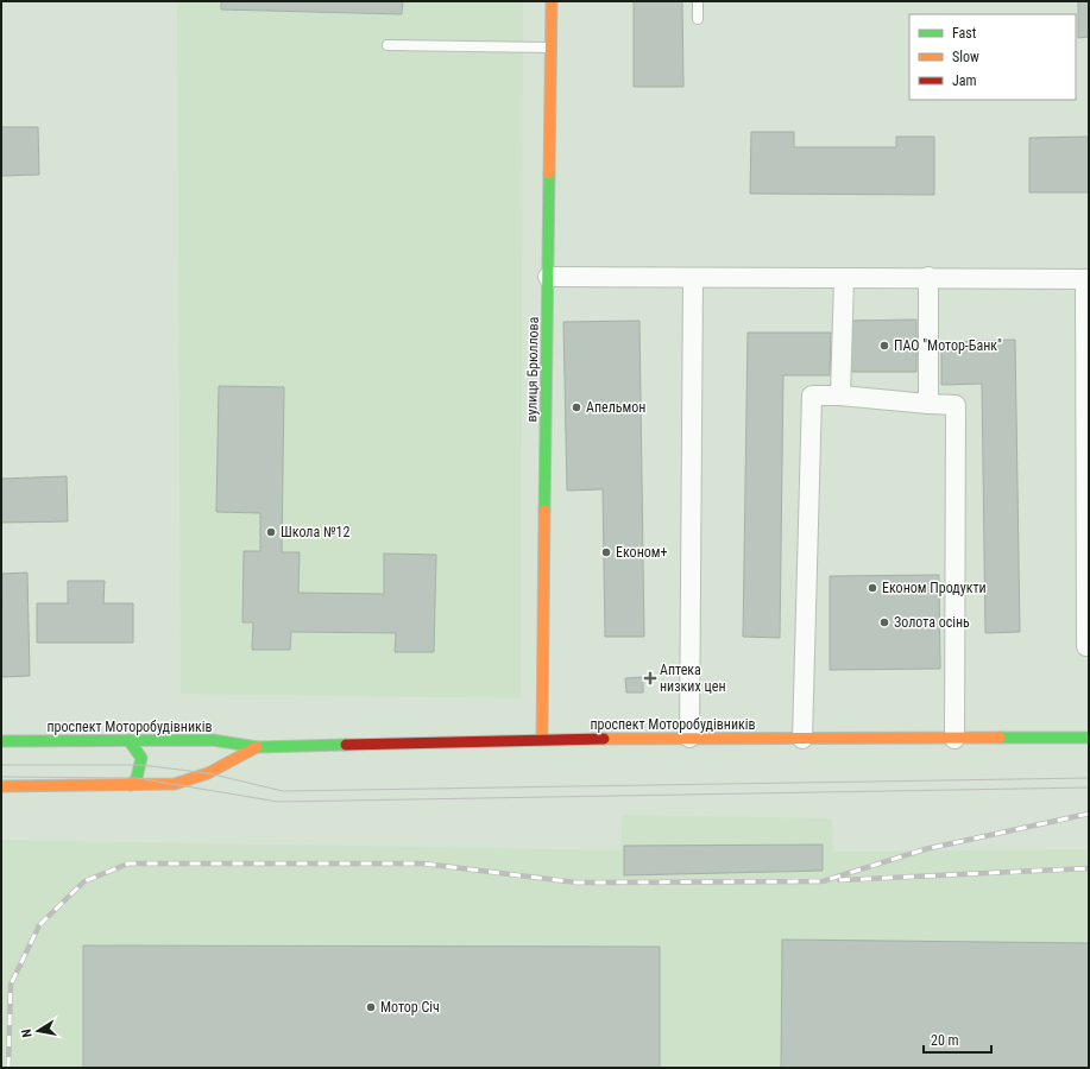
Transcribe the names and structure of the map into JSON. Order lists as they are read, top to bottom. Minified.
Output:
{"streets":{"main road":["вулиця Брюллова","проспект Моторобудівників"]},"crossings":[["вулиця Брюллова","проспект Моторобудівників"]],"places":{"other":["ПАО \"Мотор-Банк\"","Апельмон","Школа №12","Економ+","Економ Продукти","Золота осінь","Мотор Січ"],"health":["Аптека низких цен"]},"legend":["Fast","Slow","Jam"],"scale_bar":"20 m","north":"left"}
